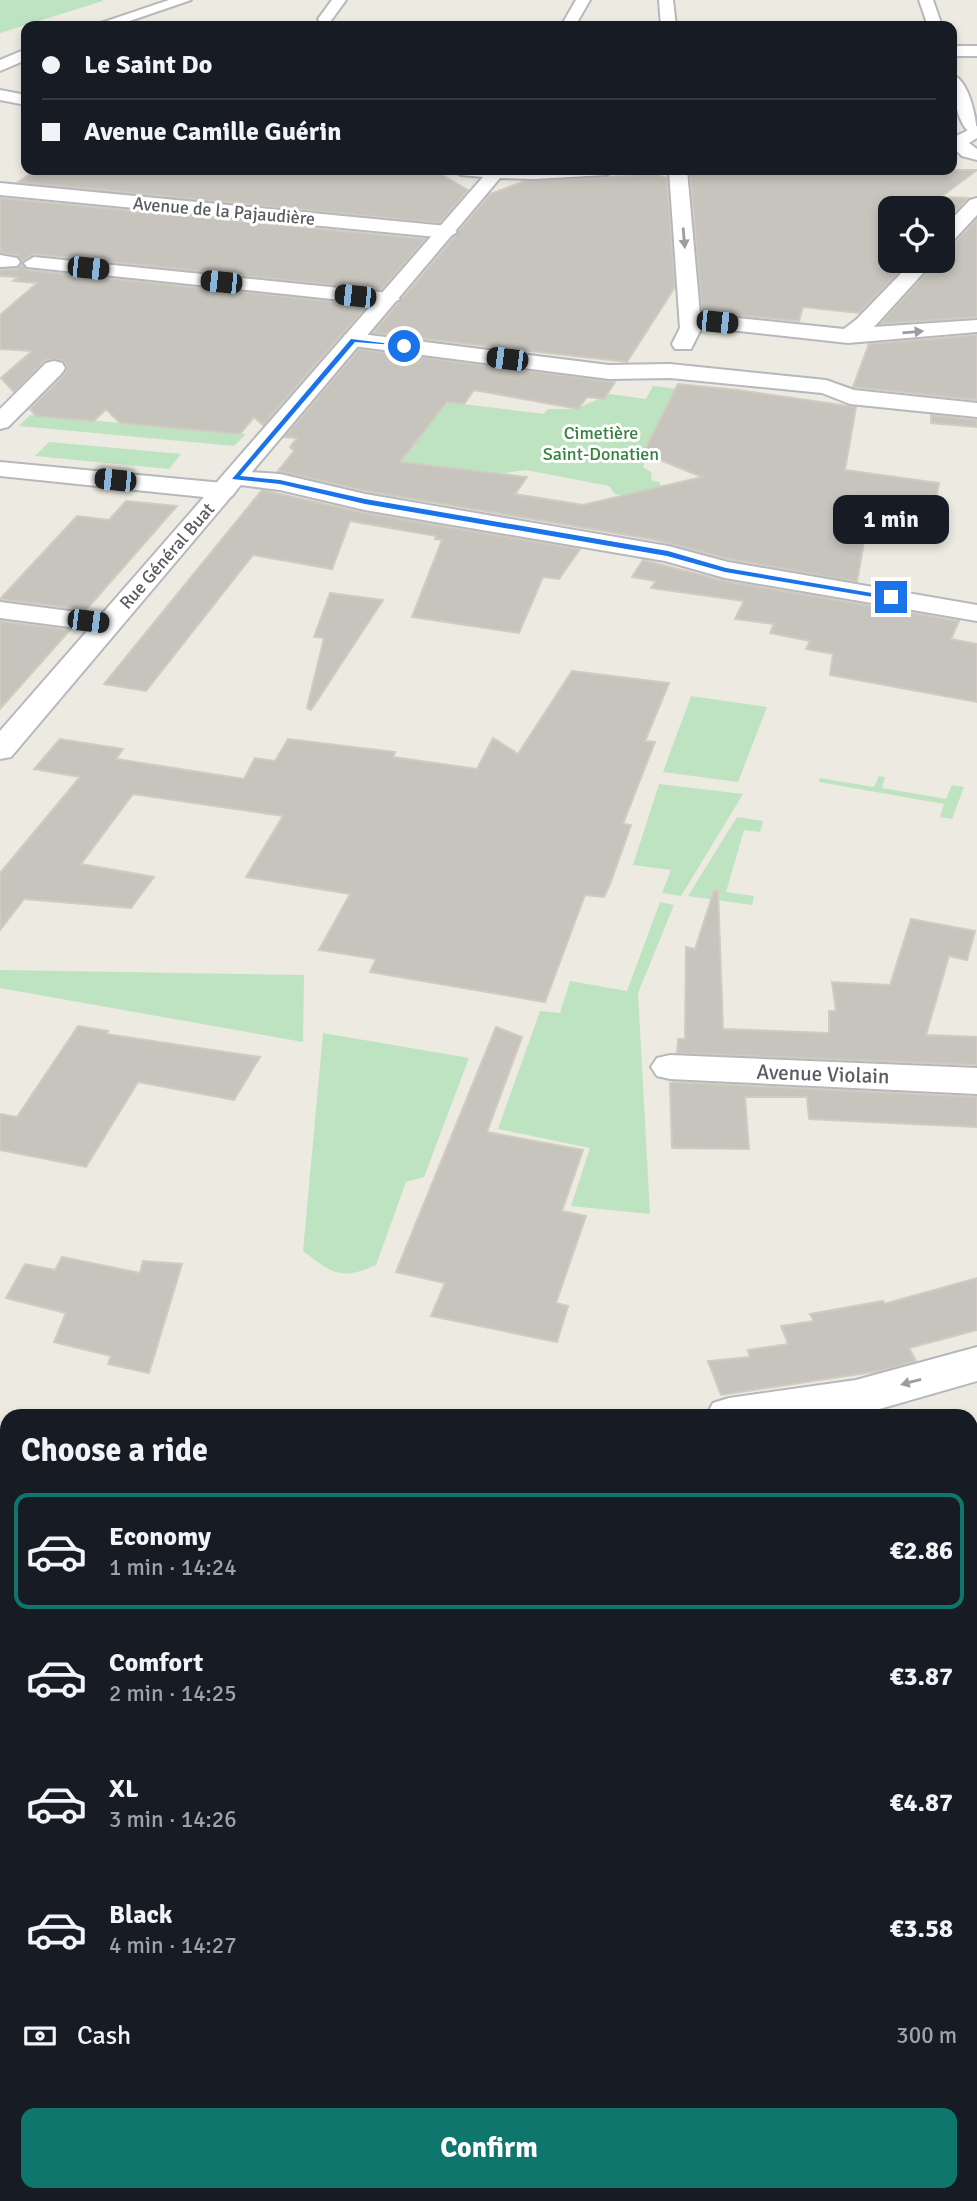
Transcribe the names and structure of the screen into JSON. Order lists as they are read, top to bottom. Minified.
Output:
{"streets":{"street":["Avenue de la Pajaudière","Rue Général Buat","Avenue Violain"]},"crossings":[["Avenue de la Pajaudière","Rue Général Buat"]],"parks":["Cimetière Saint-Donatien"],"page":{"banner":["Le Saint Do","Avenue Camille Guérin"],"bubble":"1 min","heading":"Choose a ride","list":[{"name":"Economy","note":"1 min · 14:24","value":"€2.86"},{"name":"Comfort","note":"2 min · 14:25","value":"€3.87"},{"name":"XL","note":"3 min · 14:26","value":"€4.87"},{"name":"Black","note":"4 min · 14:27","value":"€3.58"}],"pay":["Cash","300 m"],"buttons":"Confirm"}}
